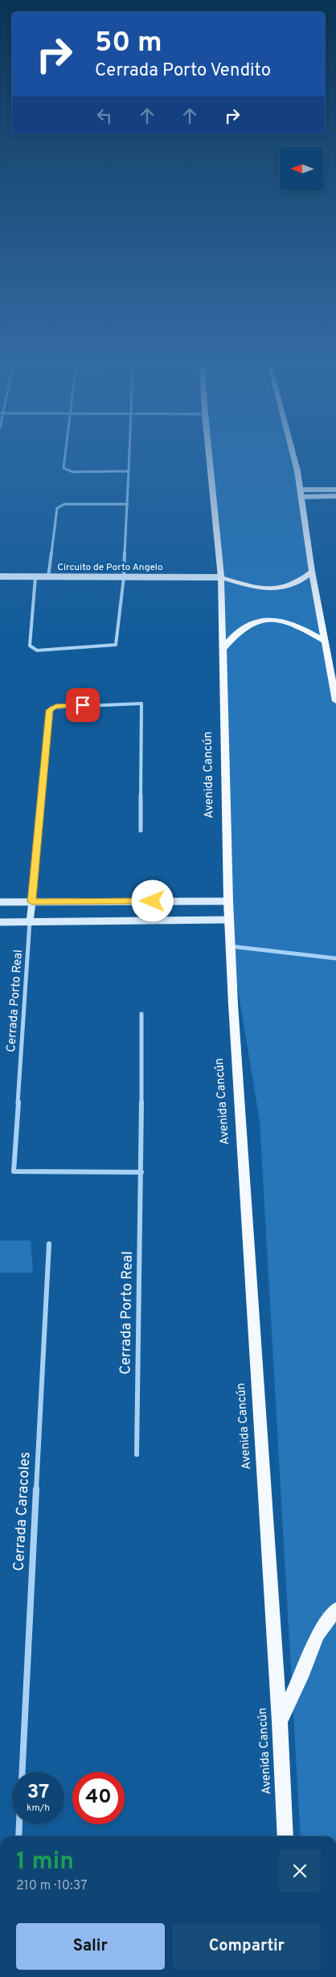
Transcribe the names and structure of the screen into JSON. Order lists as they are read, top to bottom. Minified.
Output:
{"streets":{"main road":["Avenida Cancún"],"street":["Circuito de Porto Angelo","Cerrada Porto Real","Cerrada Caracoles"]},"crossings":[["Circuito de Porto Angelo","Avenida Cancún"]],"north":"left","page":{"turn":["50 m","Cerrada Porto Vendito"],"speed":"37 km/h","limit":"40","heading":["1 min","210 m · 10:37"],"buttons":["Salir","Compartir"]}}
